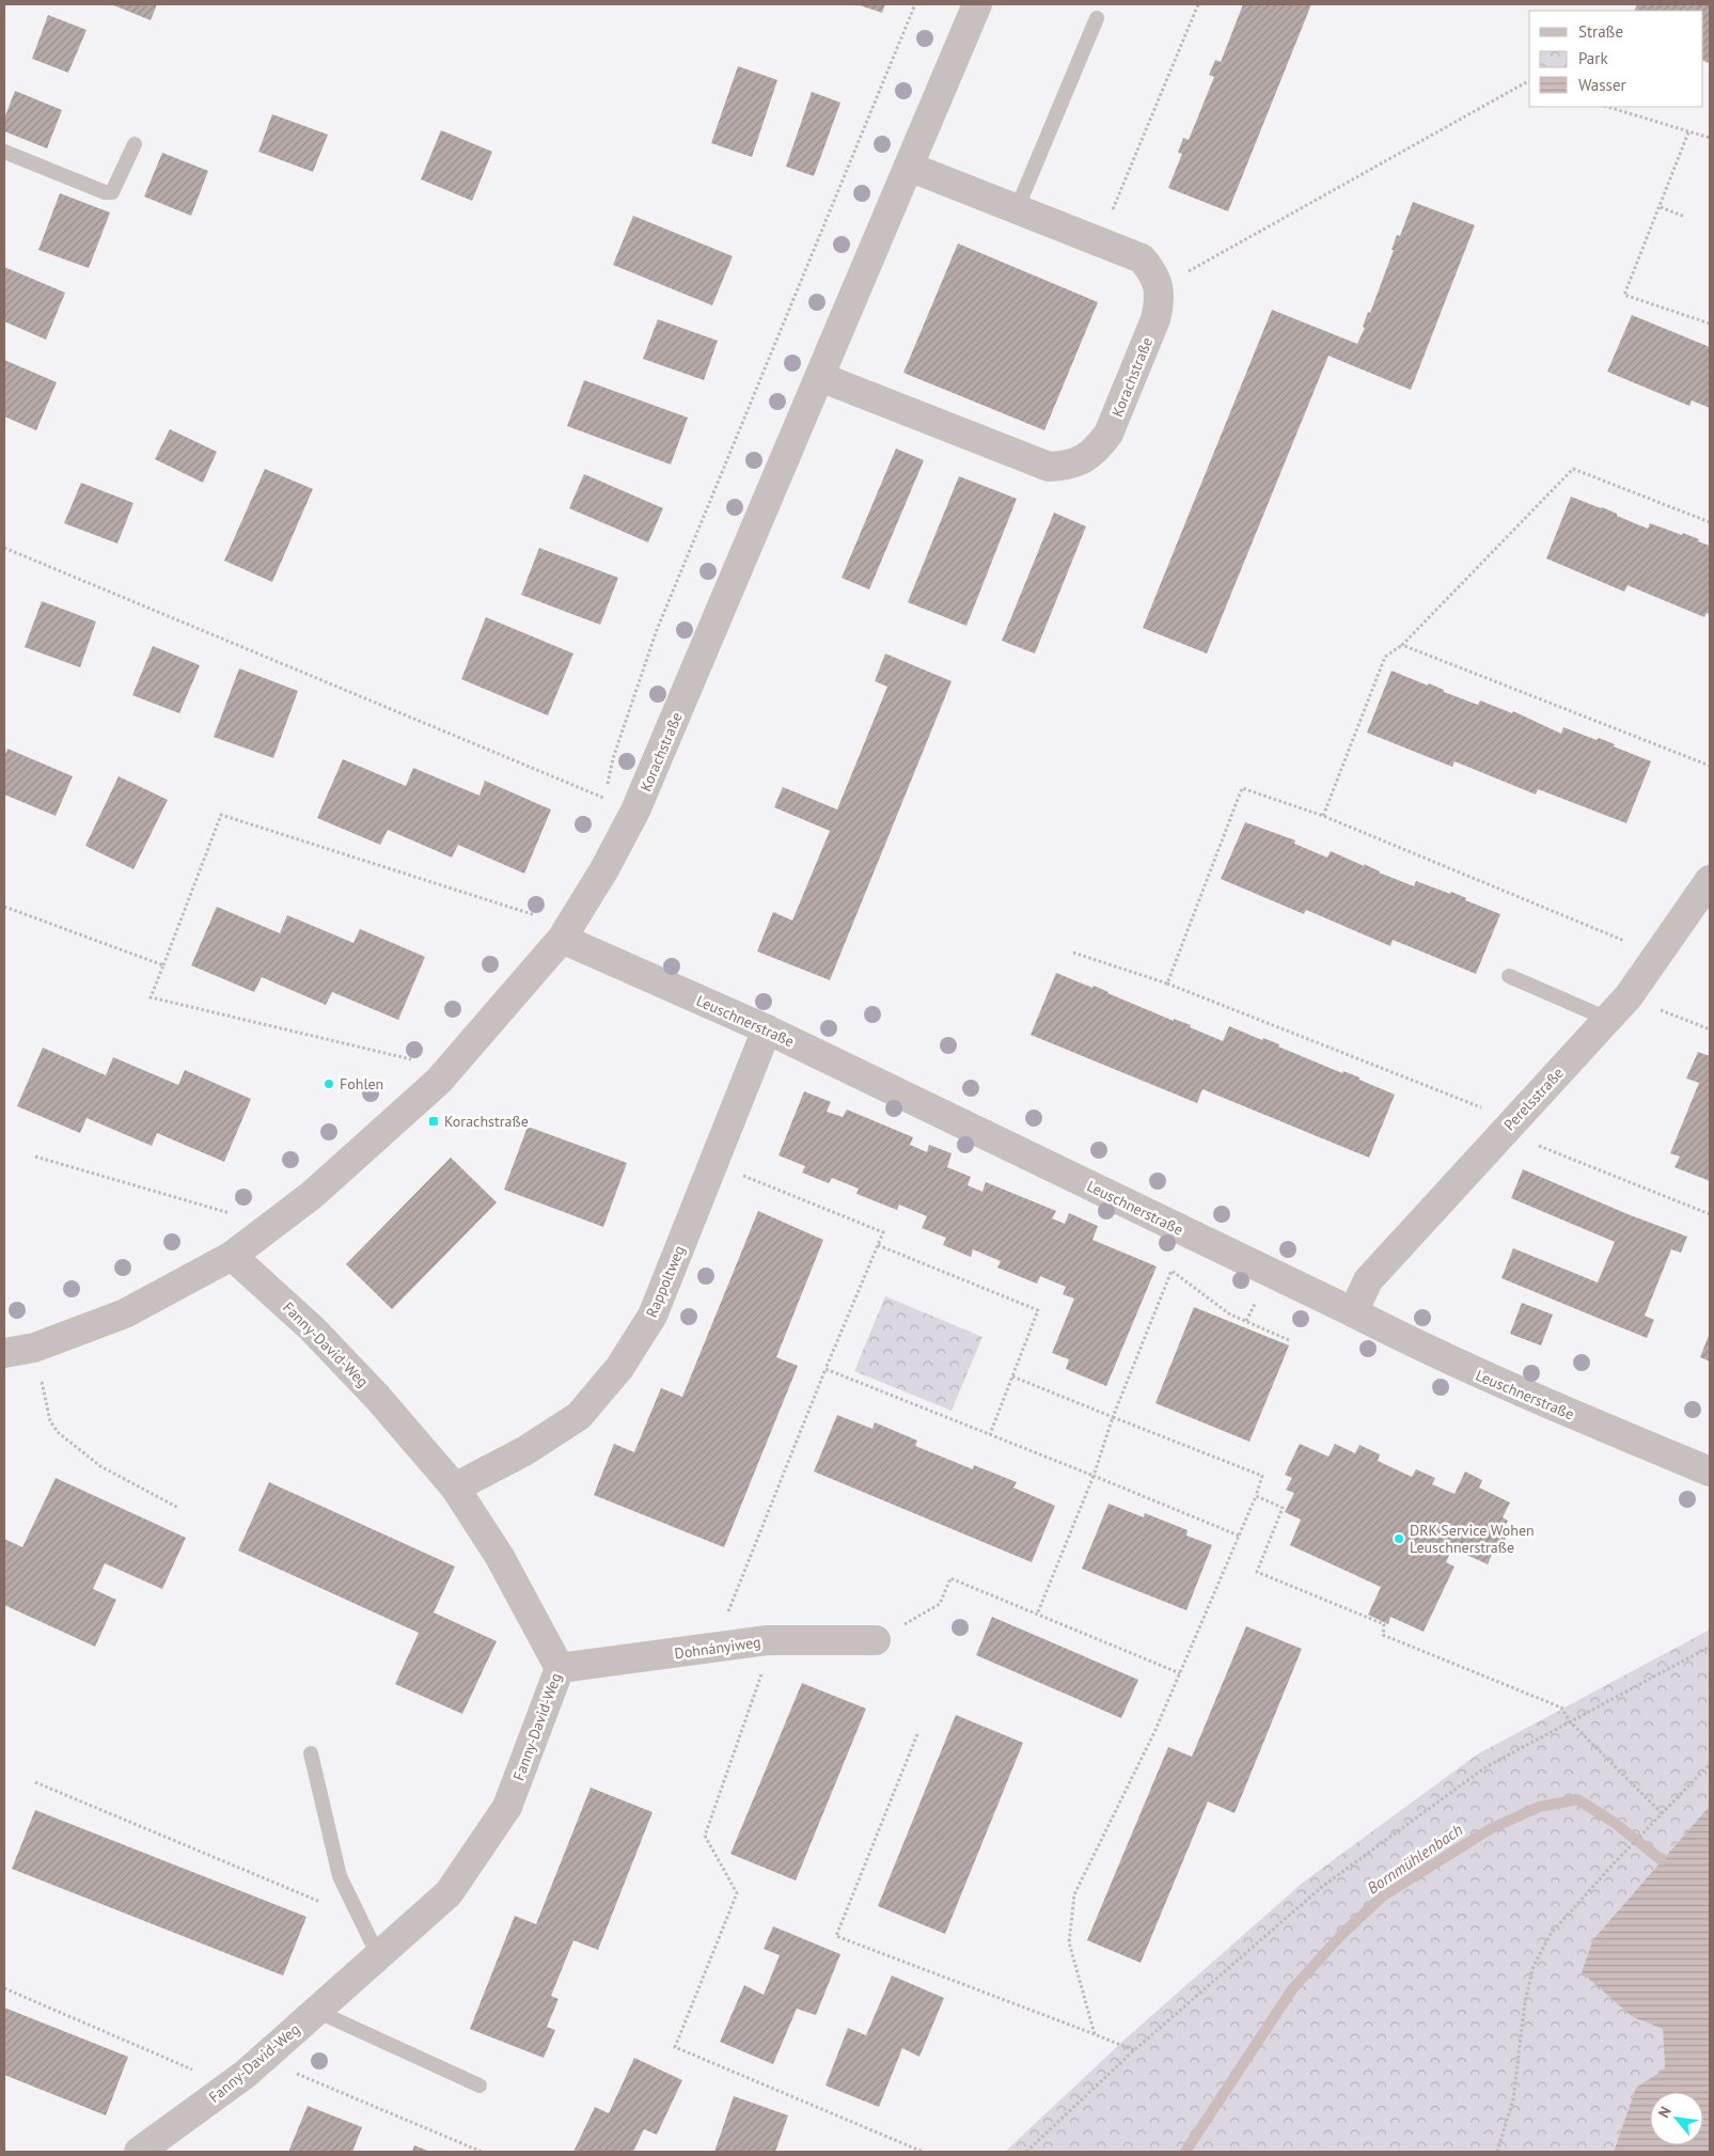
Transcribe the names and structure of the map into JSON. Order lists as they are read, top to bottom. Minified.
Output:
{"streets":{"street":["Korachstraße","Leuschnerstraße","Perelsstraße","Rappoltweg","Fanny-David-Weg","Dohnányiweg"]},"crossings":[["Korachstraße","Leuschnerstraße"],["Korachstraße","Fanny-David-Weg"],["Leuschnerstraße","Perelsstraße"],["Leuschnerstraße","Rappoltweg"],["Rappoltweg","Fanny-David-Weg"],["Fanny-David-Weg","Dohnányiweg"]],"water":["Bornmühlenbach"],"places":{"other":["Fohlen","DRK Service Wohen Leuschnerstraße"],"transit":["Korachstraße"]},"legend":["Straße","Park","Wasser"],"north":"top left"}
